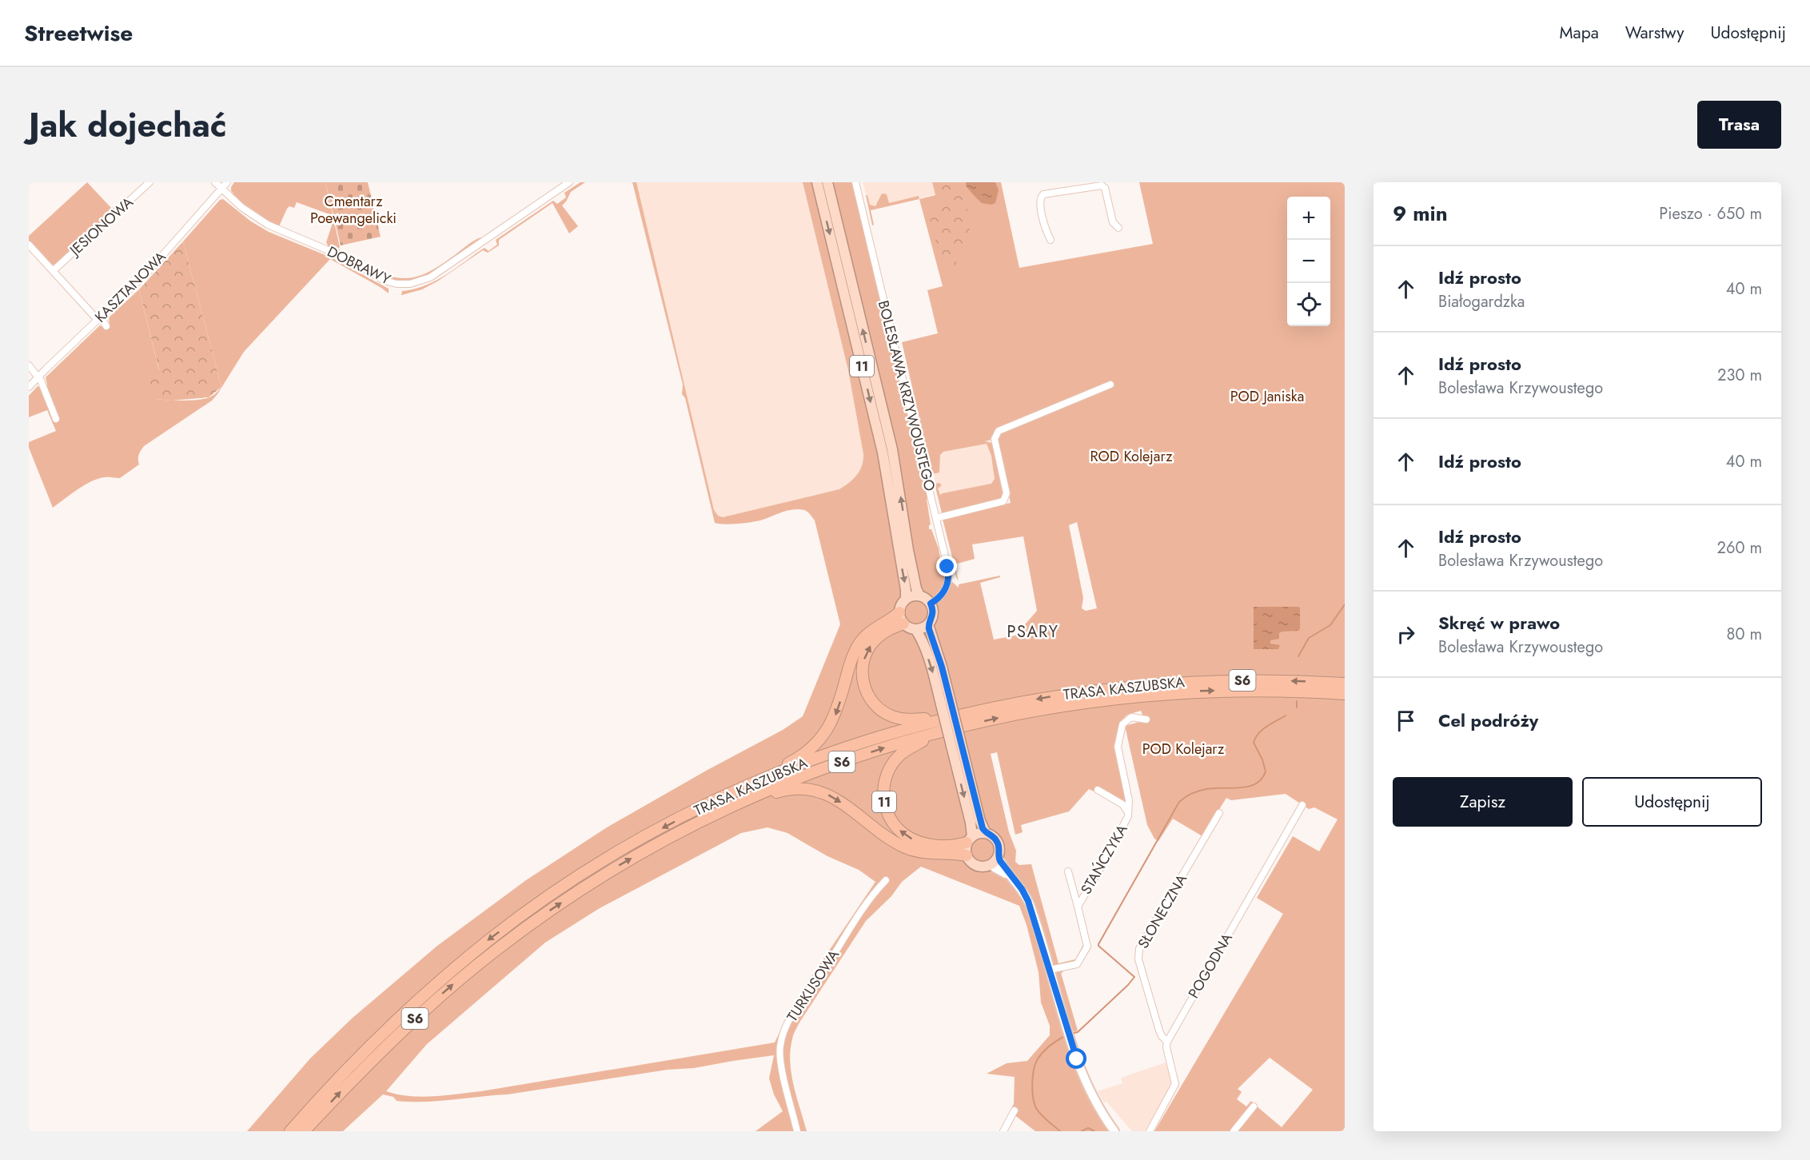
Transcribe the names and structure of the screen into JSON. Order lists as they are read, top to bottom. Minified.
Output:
{"streets":{"highway":["11","S6","TRASA KASZUBSKA"],"street":["JESIONOWA","DOBRAWY","KASZTANOWA","BOLESŁAWA KRZYWOUSTEGO","STAŃCZYKA","SŁONECZNA","POGODNA","TURKUSOWA"]},"crossings":[["DOBRAWY","KASZTANOWA"],["11","BOLESŁAWA KRZYWOUSTEGO"],["11","TRASA KASZUBSKA"],["SŁONECZNA","POGODNA"]],"districts":["PSARY"],"parks":["Cmentarz Poewangelicki","POD Janiska","ROD Kolejarz","POD Kolejarz"],"page":{"header":"Streetwise","nav":["Mapa","Warstwy","Udostępnij"],"title":"Jak dojechać","buttons":["Trasa",["Zapisz","Udostępnij"]],"heading":["9 min","Pieszo · 650 m"],"map_buttons":["+","−"],"list":[["Idź prosto","Białogardzka","40 m"],["Idź prosto","Bolesława Krzywoustego","230 m"],["Idź prosto","40 m"],["Idź prosto","Bolesława Krzywoustego","260 m"],["Skręć w prawo","Bolesława Krzywoustego","80 m"],"Cel podróży"]}}
